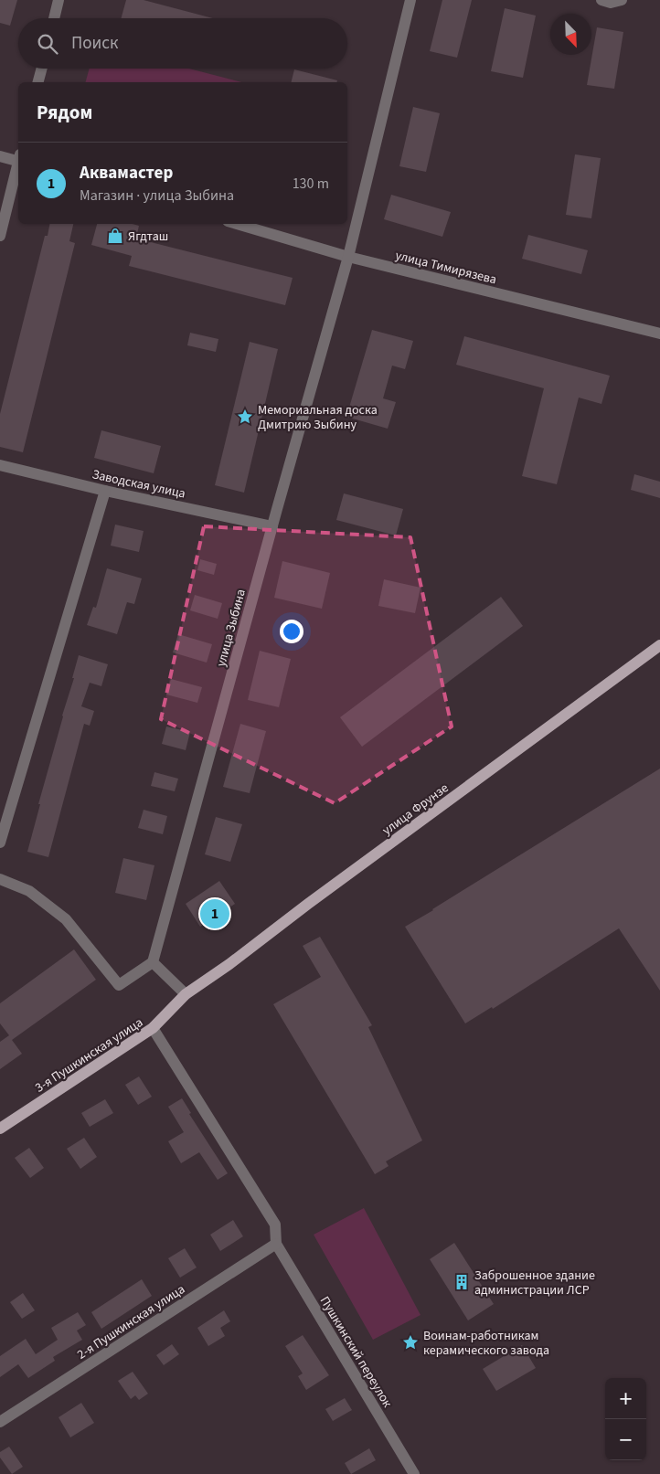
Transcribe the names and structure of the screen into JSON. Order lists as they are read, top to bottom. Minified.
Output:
{"streets":{"main road":["улица Фрунзе","3-я Пушкинская улица"],"street":["улица Тимирязева","Заводская улица","улица Зыбина","2-я Пушкинская улица","Пушкинский переулок"]},"crossings":[["улица Тимирязева","улица Зыбина"],["Заводская улица","улица Зыбина"],["улица Фрунзе","3-я Пушкинская улица"],["2-я Пушкинская улица","Пушкинский переулок"]],"places":{"shop":["Ягдташ"],"place":["Мемориальная доска Дмитрию Зыбину","Воинам-работникам керамического завода"],"building":["Заброшенное здание администрации ЛСР"]},"north":"bottom right","page":{"search":"Поиск","heading":"Рядом","list":[{"mark":"1","name":"Аквамастер","note":"Магазин · улица Зыбина","value":"130 m"}],"pins":"1","map_buttons":["+","−"]}}
